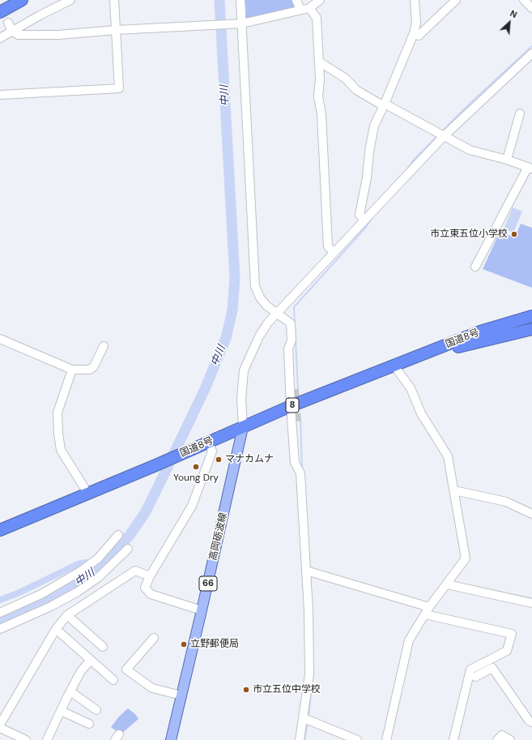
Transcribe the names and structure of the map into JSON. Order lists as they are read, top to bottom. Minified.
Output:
{"streets":{"highway":["国道8号","8"],"main road":["高岡砺波線","66"]},"crossings":[["国道8号","高岡砺波線"]],"water":["中川"],"places":["市立東五位小学校","マナカムナ","Young Dry","立野郵便局","市立五位中学校"],"north":"top right"}
